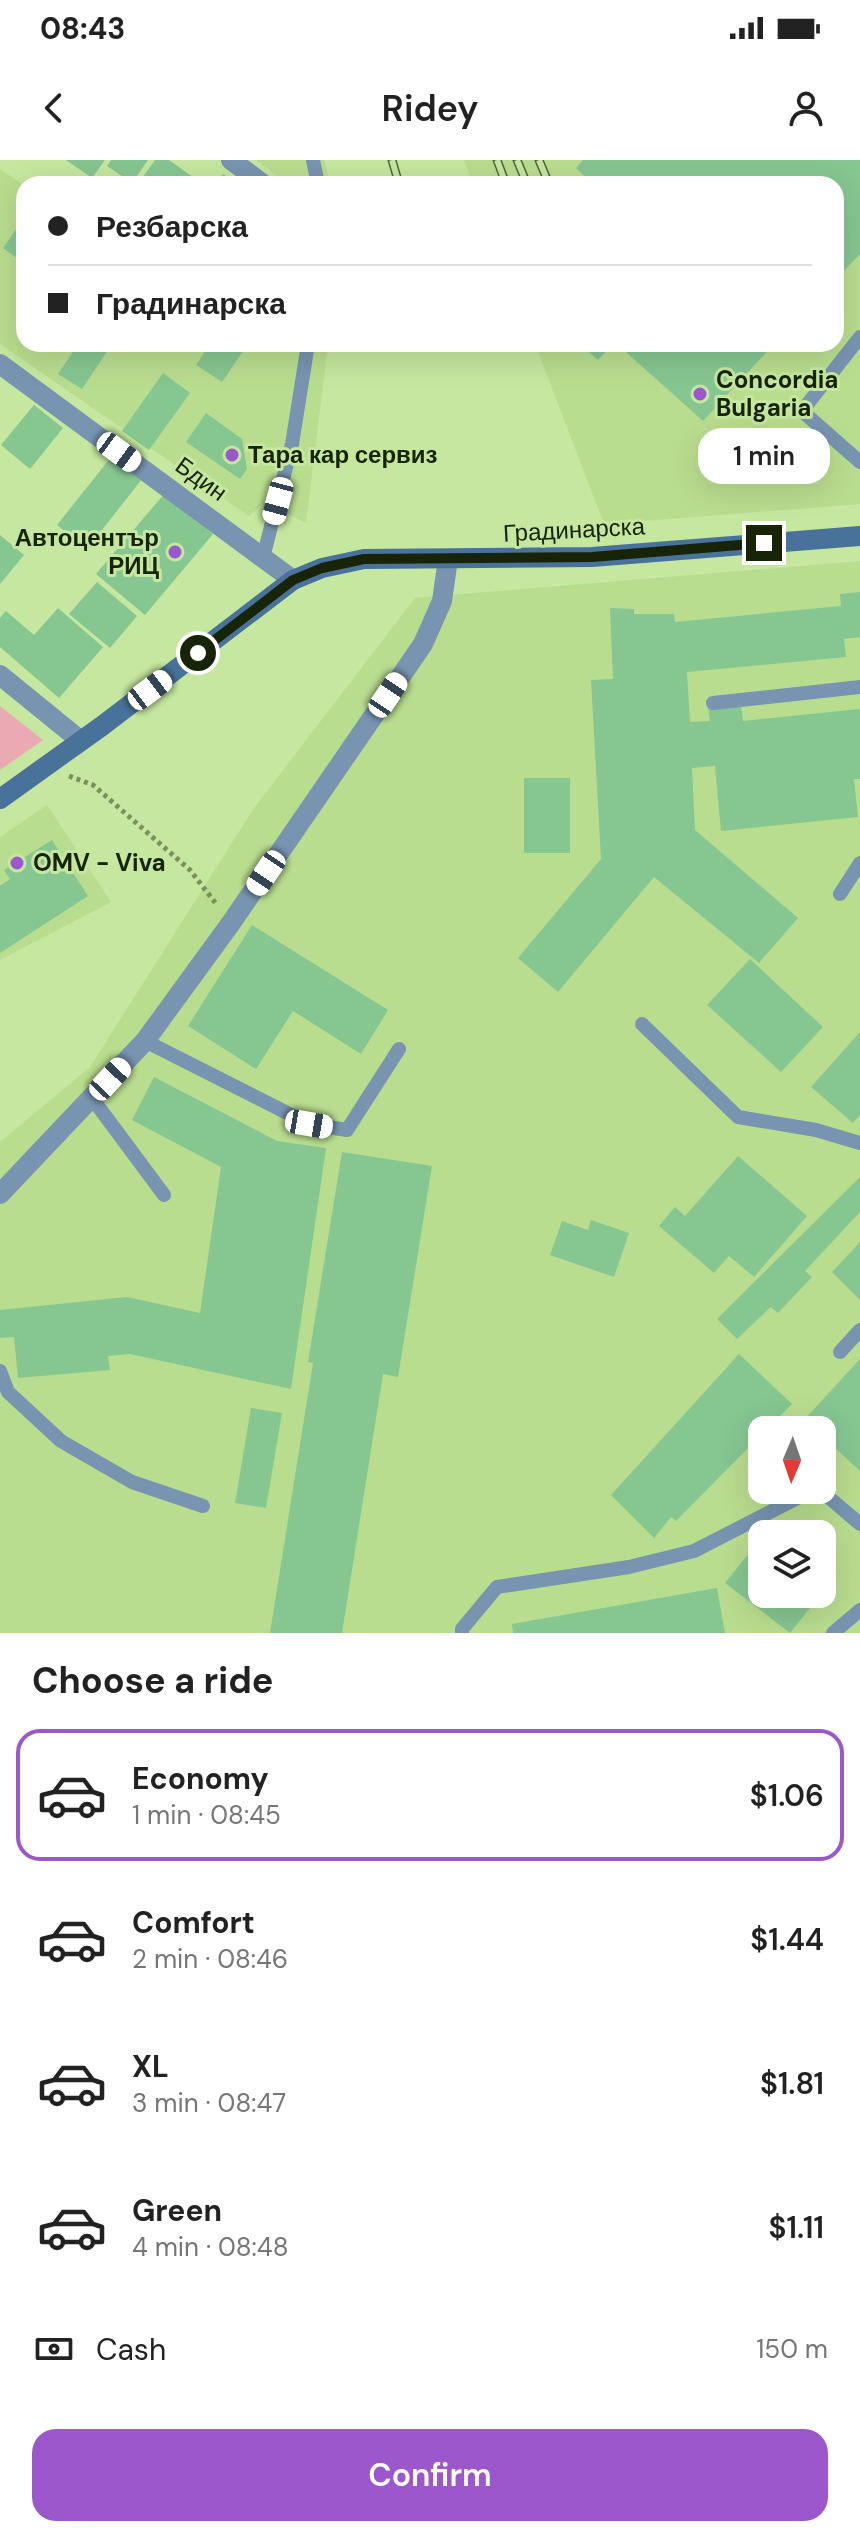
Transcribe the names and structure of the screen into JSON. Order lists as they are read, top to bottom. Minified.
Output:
{"streets":{"street":["Бдин","Градинарска"]},"crossings":[["Бдин","Градинарска"]],"places":["Concordia Bulgaria","Тара кар сервиз","Автоцентър РИЦ","OMV - Viva"],"north":"bottom","page":{"status":"08:43","header":"Ridey","banner":["Резбарска","Градинарска"],"bubble":"1 min","heading":"Choose a ride","list":[{"name":"Economy","note":"1 min · 08:45","value":"$1.06"},{"name":"Comfort","note":"2 min · 08:46","value":"$1.44"},{"name":"XL","note":"3 min · 08:47","value":"$1.81"},{"name":"Green","note":"4 min · 08:48","value":"$1.11"}],"pay":["Cash","150 m"],"buttons":"Confirm"}}
